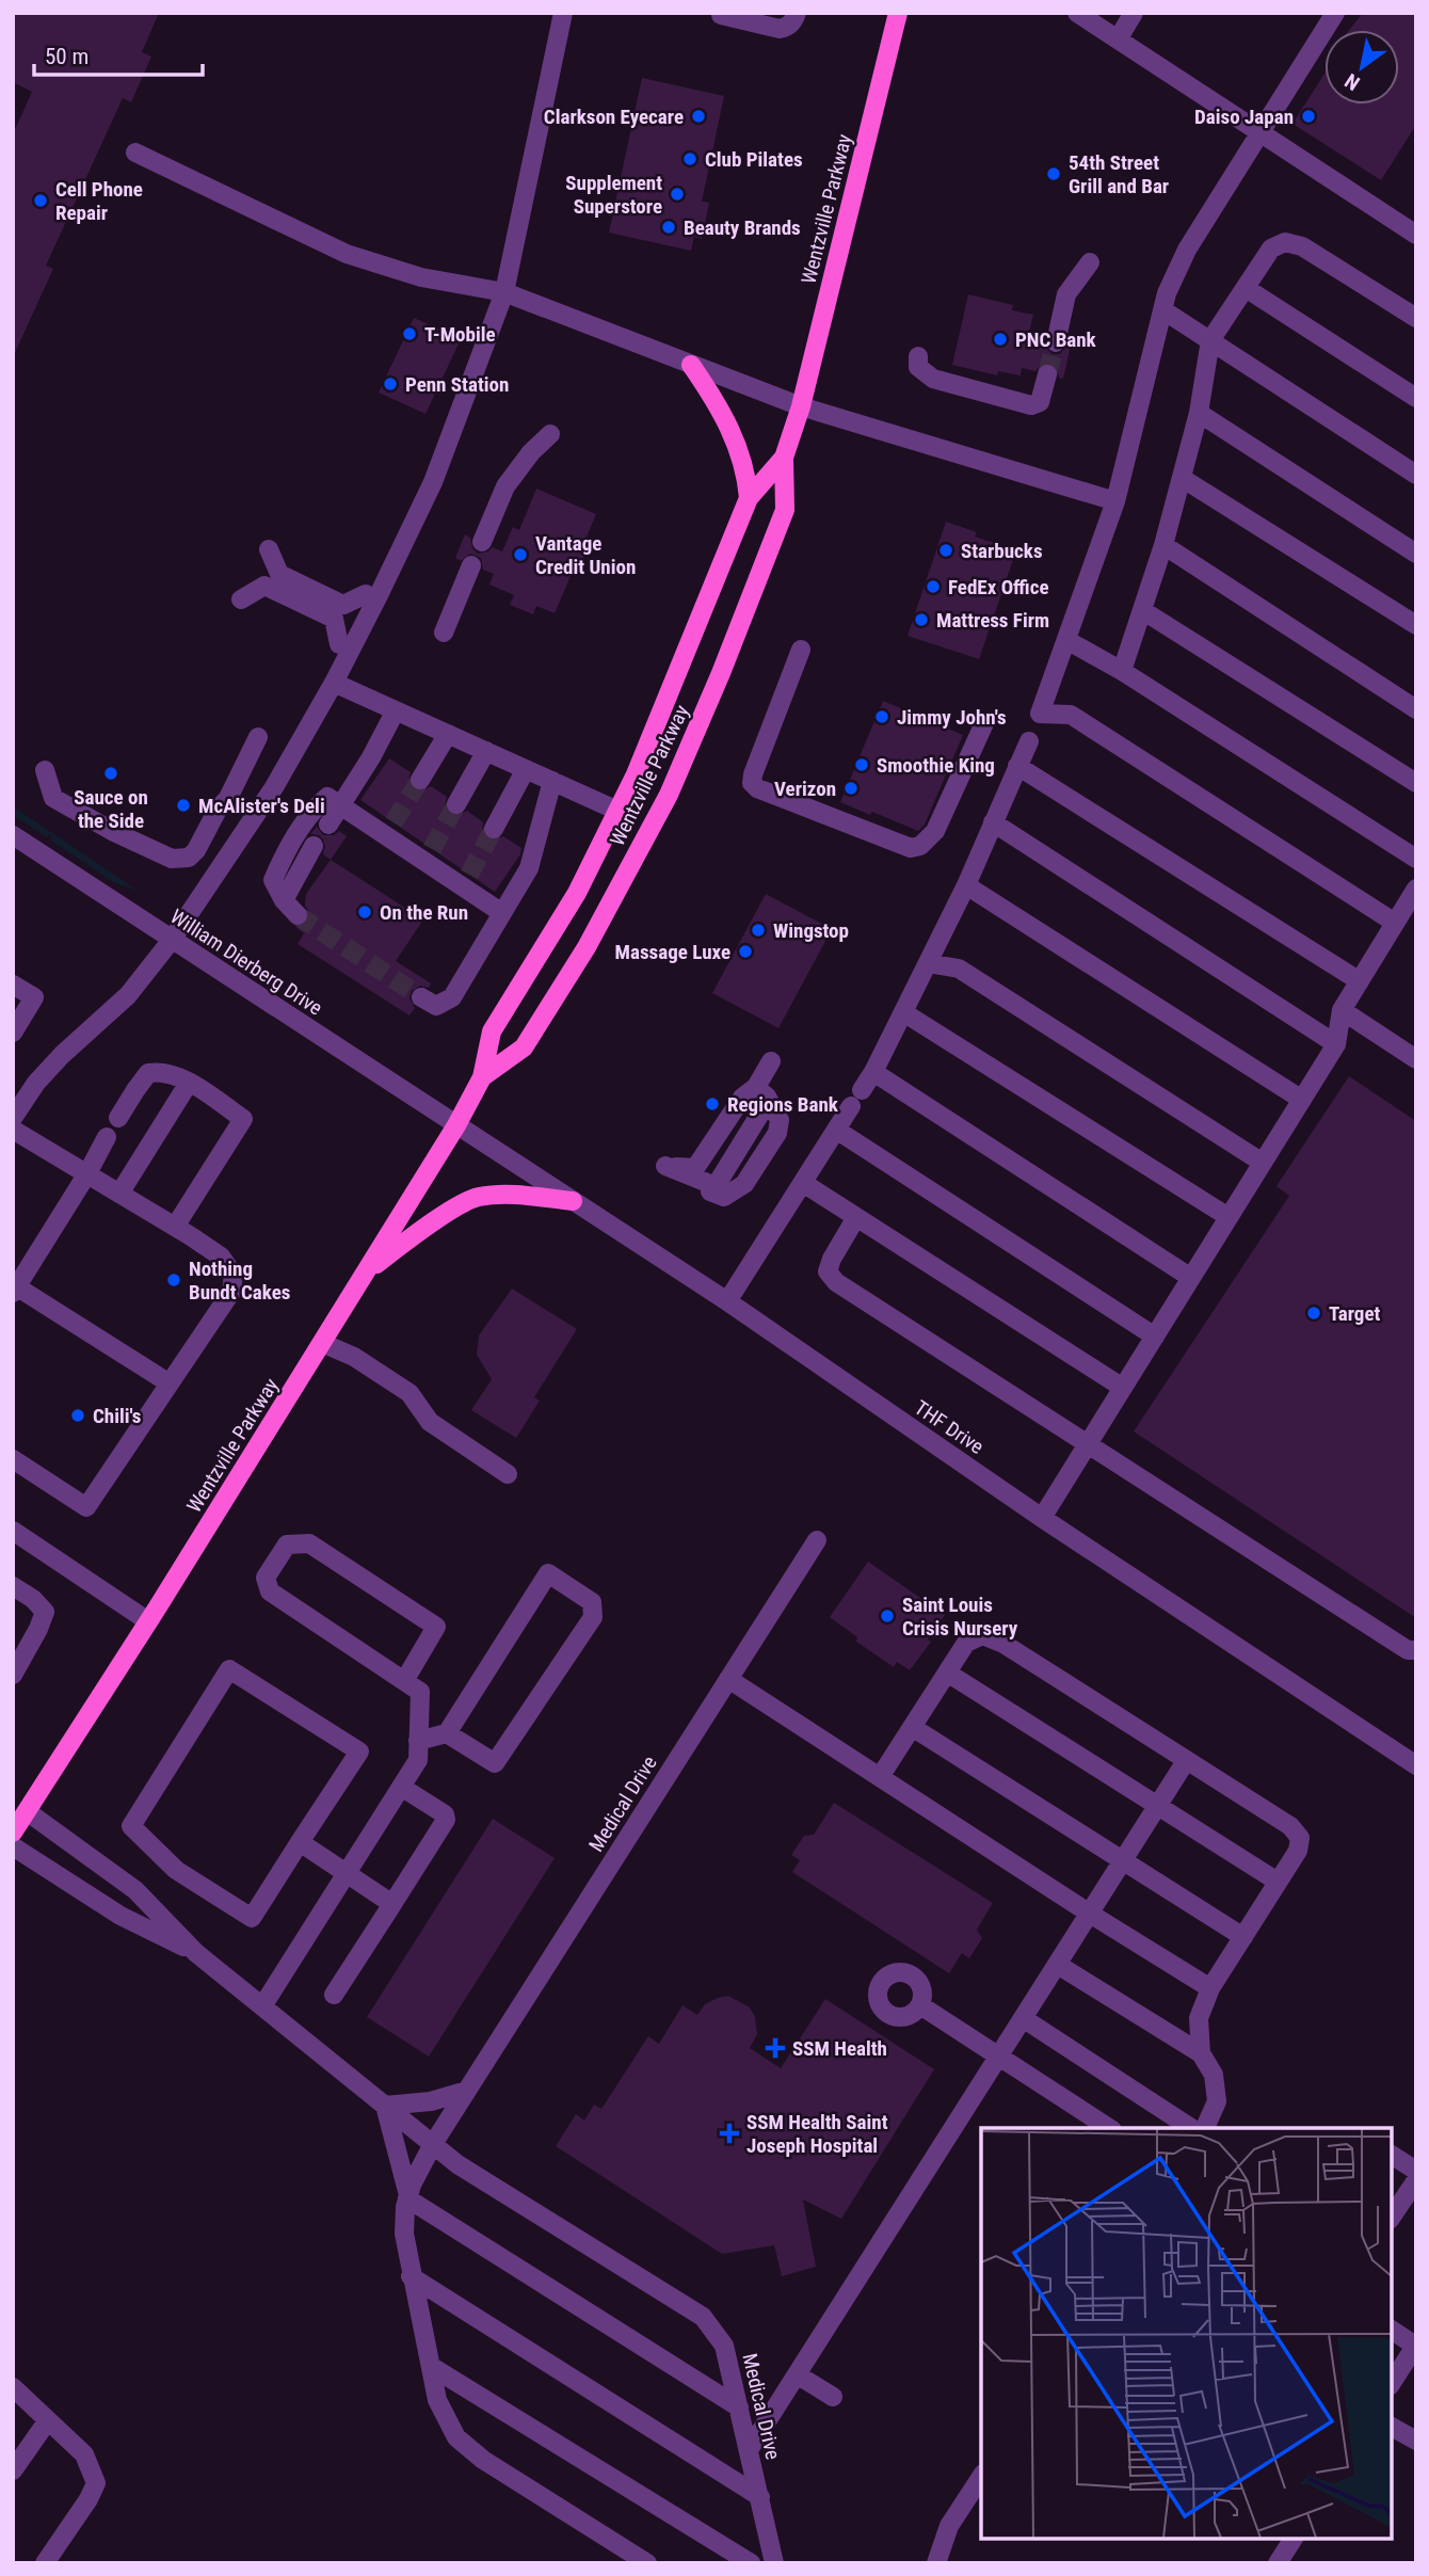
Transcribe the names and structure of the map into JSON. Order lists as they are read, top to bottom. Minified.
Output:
{"streets":{"main road":["Wentzville Parkway"],"street":["William Dierberg Drive","THF Drive","Medical Drive"]},"crossings":[["Wentzville Parkway","William Dierberg Drive"],["Wentzville Parkway","THF Drive"],["Wentzville Parkway","Medical Drive"],["William Dierberg Drive","THF Drive"]],"places":{"other":["Clarkson Eyecare","Daiso Japan","Club Pilates","54th Street Grill and Bar","Supplement Superstore","Cell Phone Repair","Beauty Brands","T-Mobile","PNC Bank","Penn Station","Starbucks","Vantage Credit Union","FedEx Office","Mattress Firm","Jimmy John's","Smoothie King","Sauce on the Side","Verizon","McAlister's Deli","On the Run","Wingstop","Massage Luxe","Regions Bank","Nothing Bundt Cakes","Target","Chili's","Saint Louis Crisis Nursery"],"health":["SSM Health","SSM Health Saint Joseph Hospital"]},"scale_bar":"50 m","north":"bottom left"}
